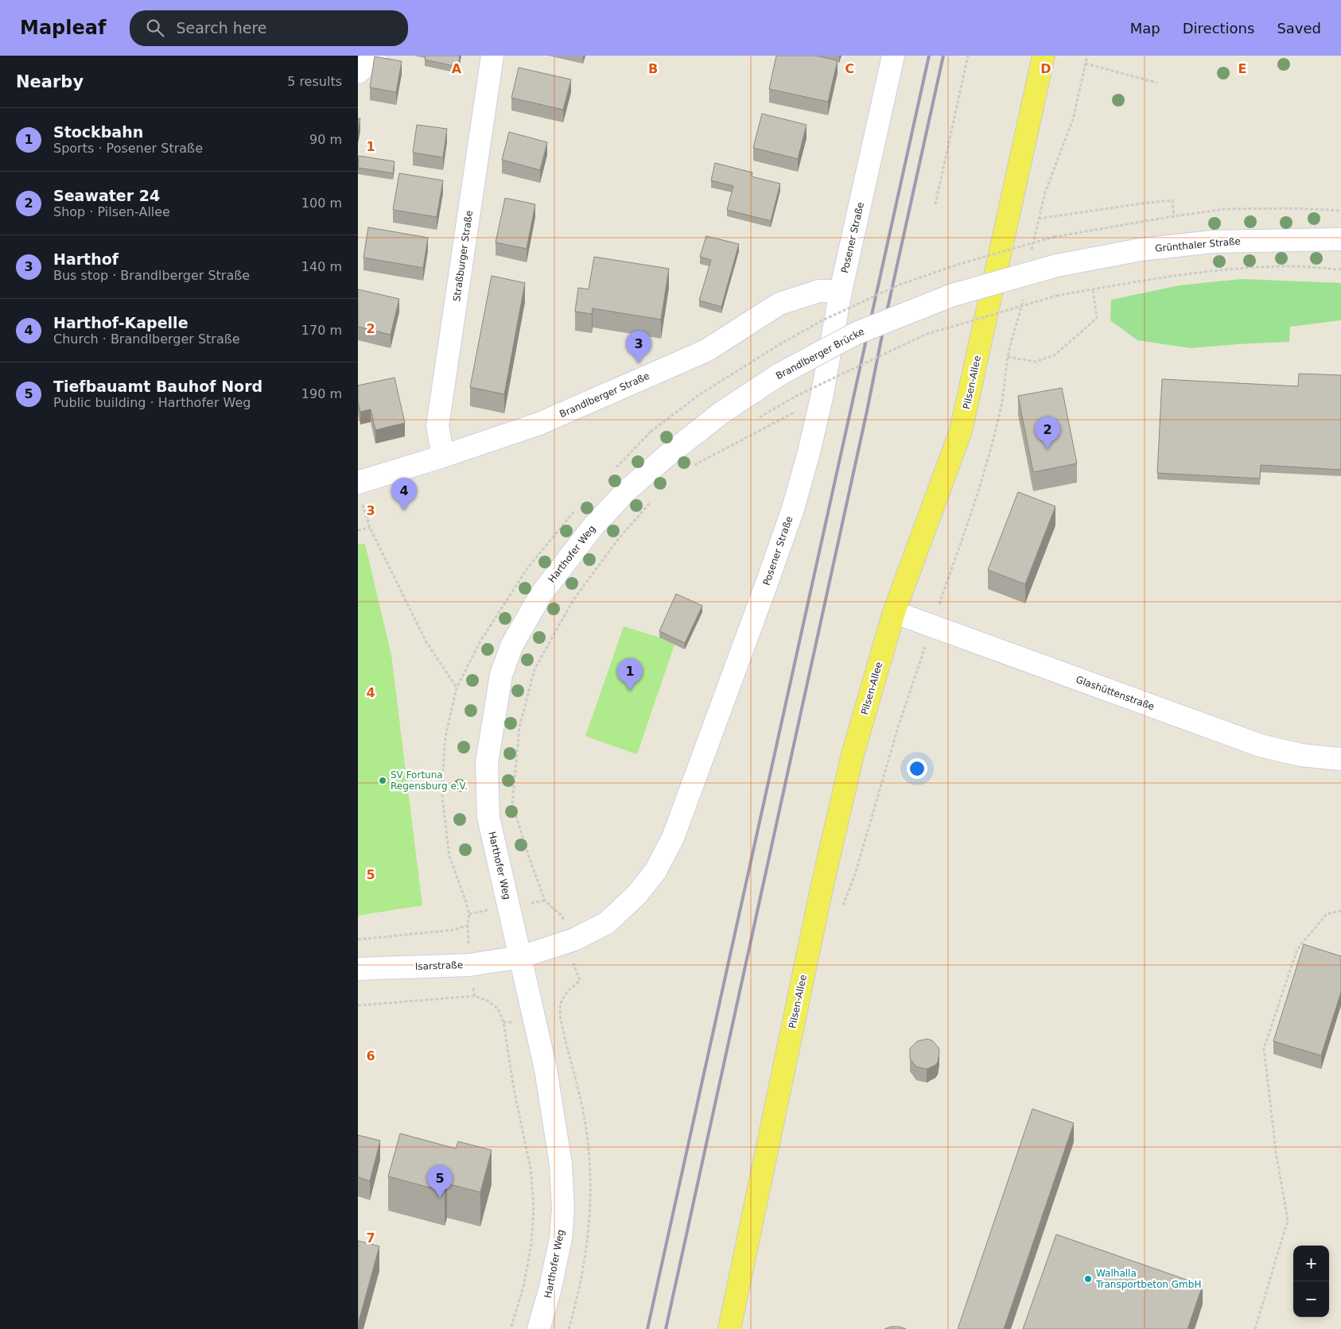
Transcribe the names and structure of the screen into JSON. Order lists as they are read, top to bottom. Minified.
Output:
{"streets":{"main road":["Pilsen-Allee"],"street":["Posener Straße","Grünthaler Straße","Straßburger Straße","Brandlberger Brücke","Brandlberger Straße","Harthofer Weg","Glashüttenstraße","Isarstraße"]},"crossings":[["Posener Straße","Brandlberger Straße"],["Posener Straße","Harthofer Weg"],["Posener Straße","Isarstraße"],["Grünthaler Straße","Brandlberger Brücke"],["Straßburger Straße","Brandlberger Straße"],["Brandlberger Brücke","Harthofer Weg"],["Pilsen-Allee","Glashüttenstraße"],["Harthofer Weg","Isarstraße"]],"places":["SV Fortuna Regensburg e.V.","Walhalla Transportbeton GmbH"],"page":{"header":"Mapleaf","search":"Search here","nav":["Map","Directions","Saved"],"heading":["Nearby","5 results"],"list":[{"mark":"1","name":"Stockbahn","note":"Sports · Posener Straße","value":"90 m"},{"mark":"2","name":"Seawater 24","note":"Shop · Pilsen-Allee","value":"100 m"},{"mark":"3","name":"Harthof","note":"Bus stop · Brandlberger Straße","value":"140 m"},{"mark":"4","name":"Harthof-Kapelle","note":"Church · Brandlberger Straße","value":"170 m"},{"mark":"5","name":"Tiefbauamt Bauhof Nord","note":"Public building · Harthofer Weg","value":"190 m"}],"pins":["3","2","4","1","5"],"map_buttons":["+","−"]},"grid":{"columns":["A","B","C","D","E"],"rows":["1","2","3","4","5","6","7"]}}
